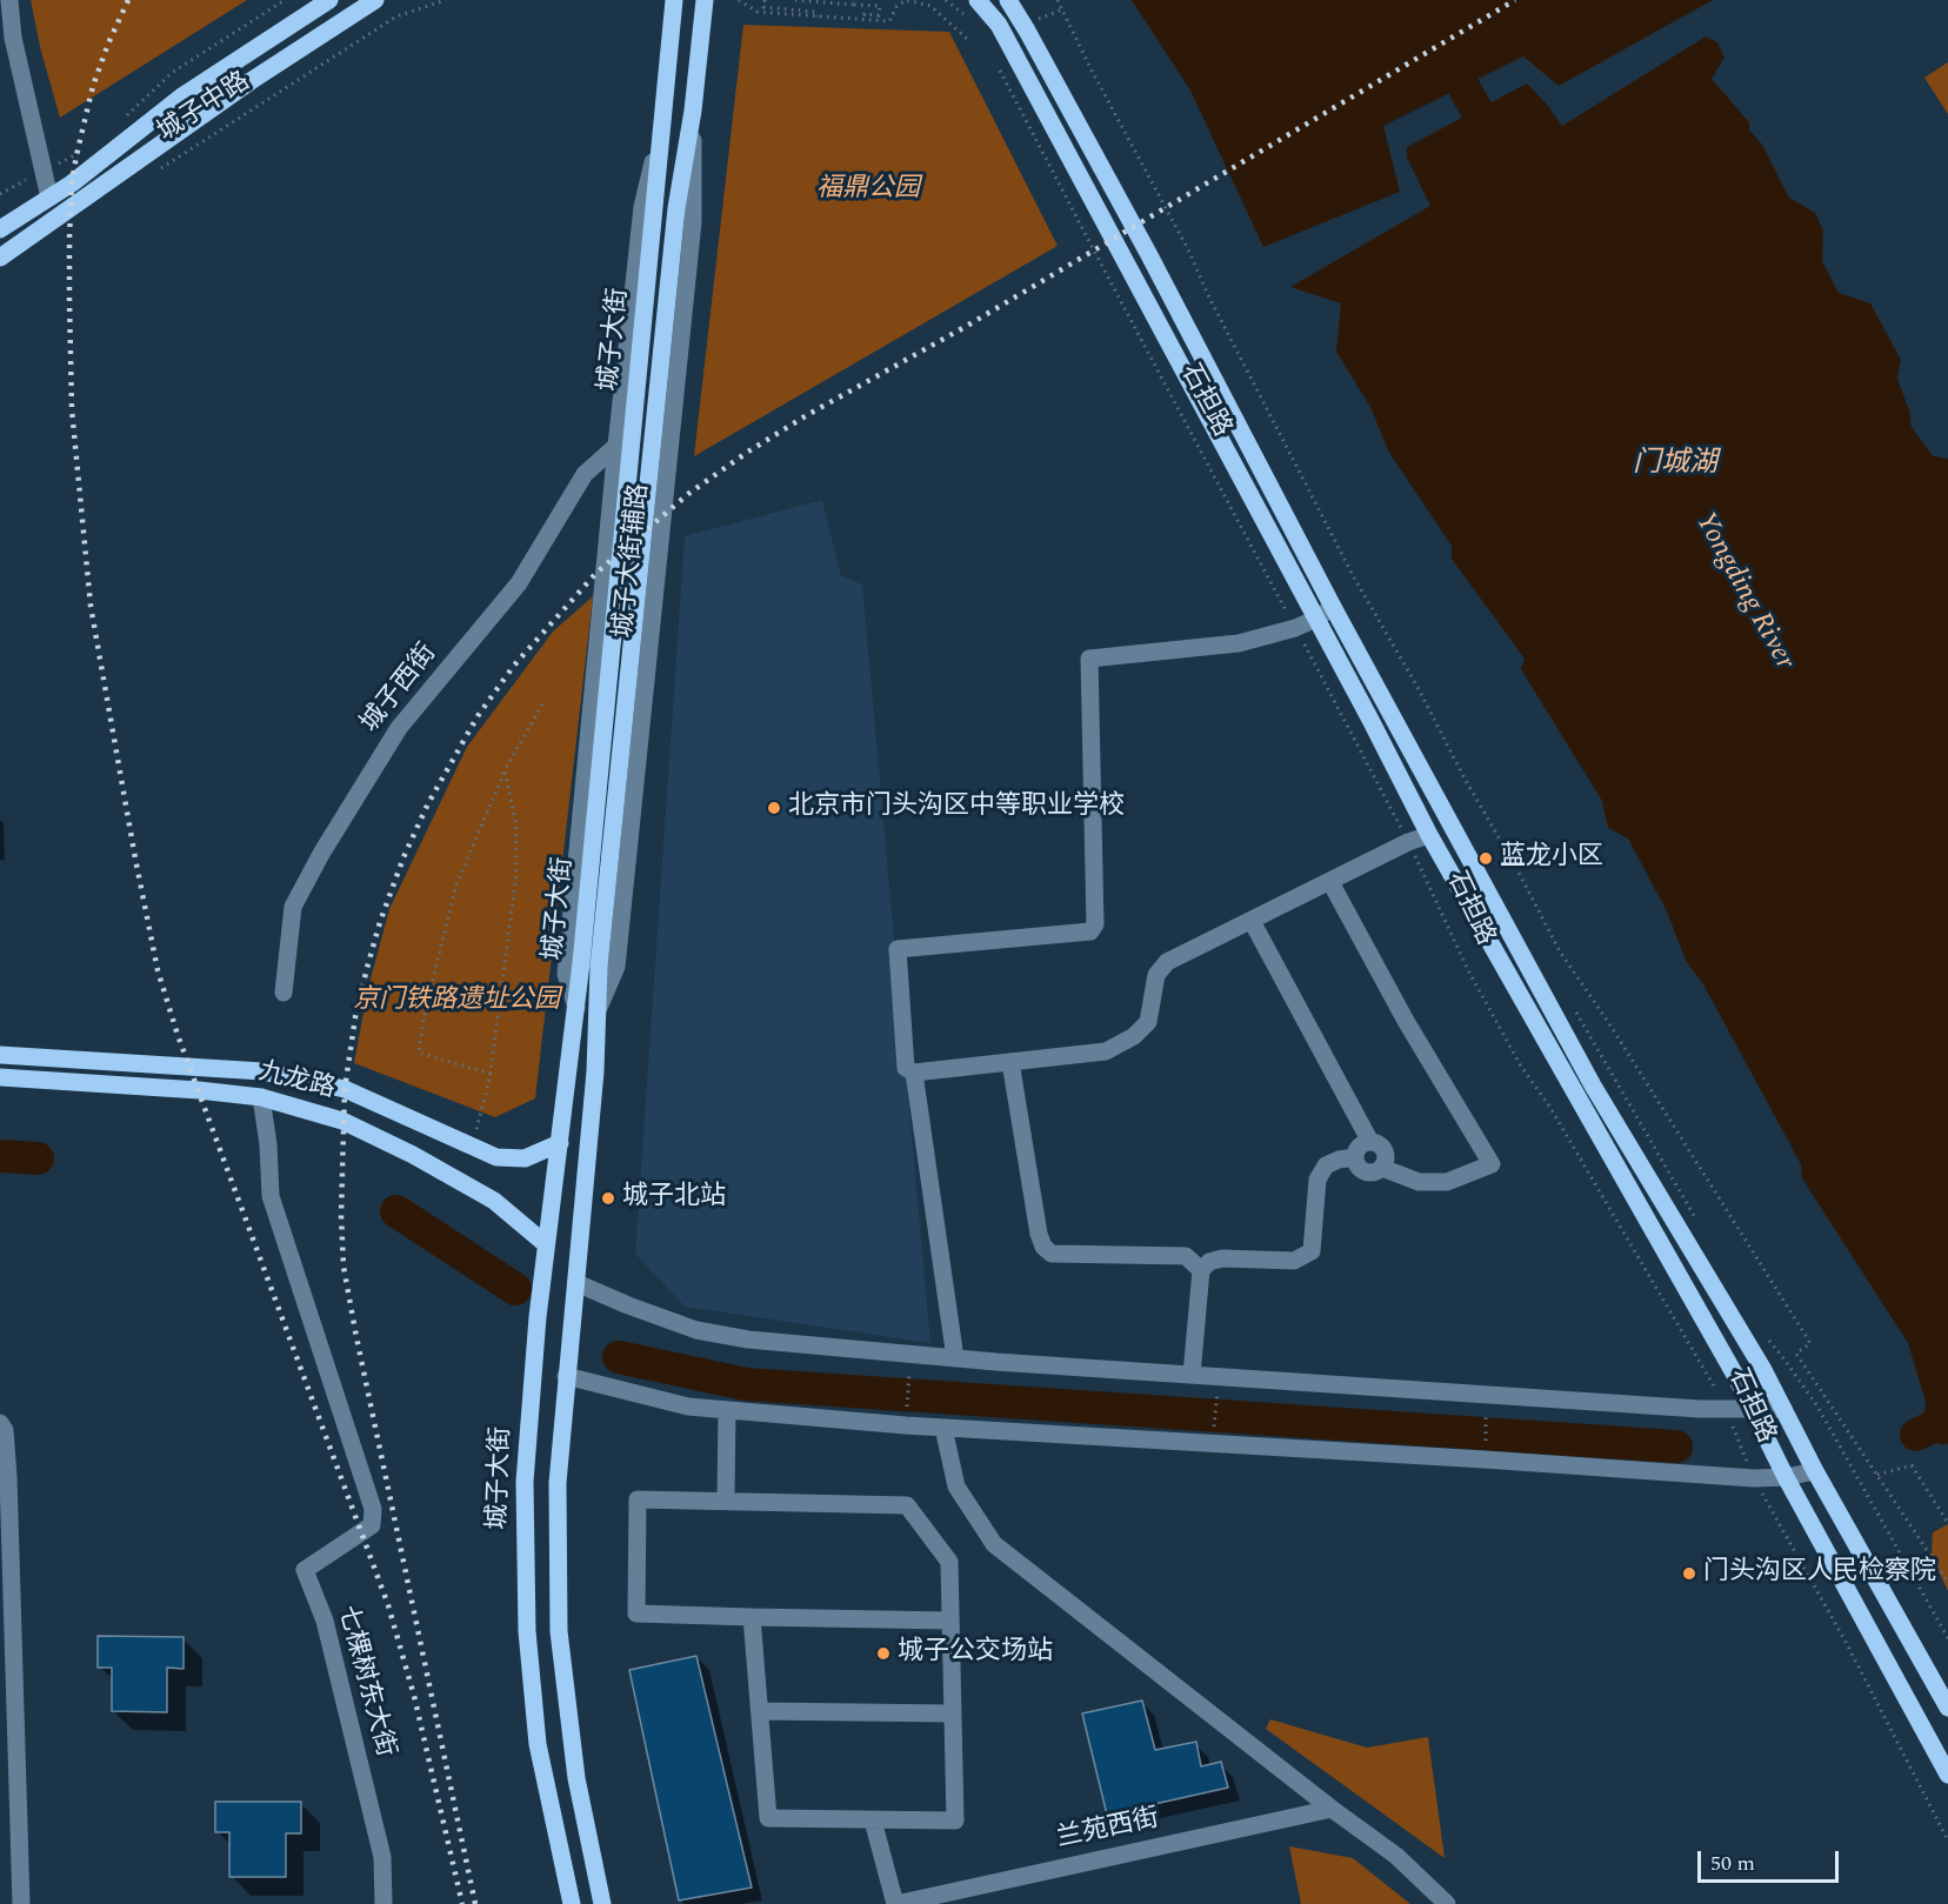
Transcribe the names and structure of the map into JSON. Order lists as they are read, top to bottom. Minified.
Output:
{"streets":{"main road":["城子中路","城子大街","石担路","九龙路"],"street":["城子大街辅路","城子西街","七棵树东大街","兰苑西街"]},"crossings":[["城子大街","城子大街辅路"],["城子大街","九龙路"],["城子大街辅路","城子西街"],["九龙路","七棵树东大街"]],"water":["门城湖","Yongding River"],"parks":["福鼎公园","京门铁路遗址公园"],"places":["北京市门头沟区中等职业学校","蓝龙小区","城子北站","门头沟区人民检察院","城子公交场站"],"scale_bar":"50 m"}
